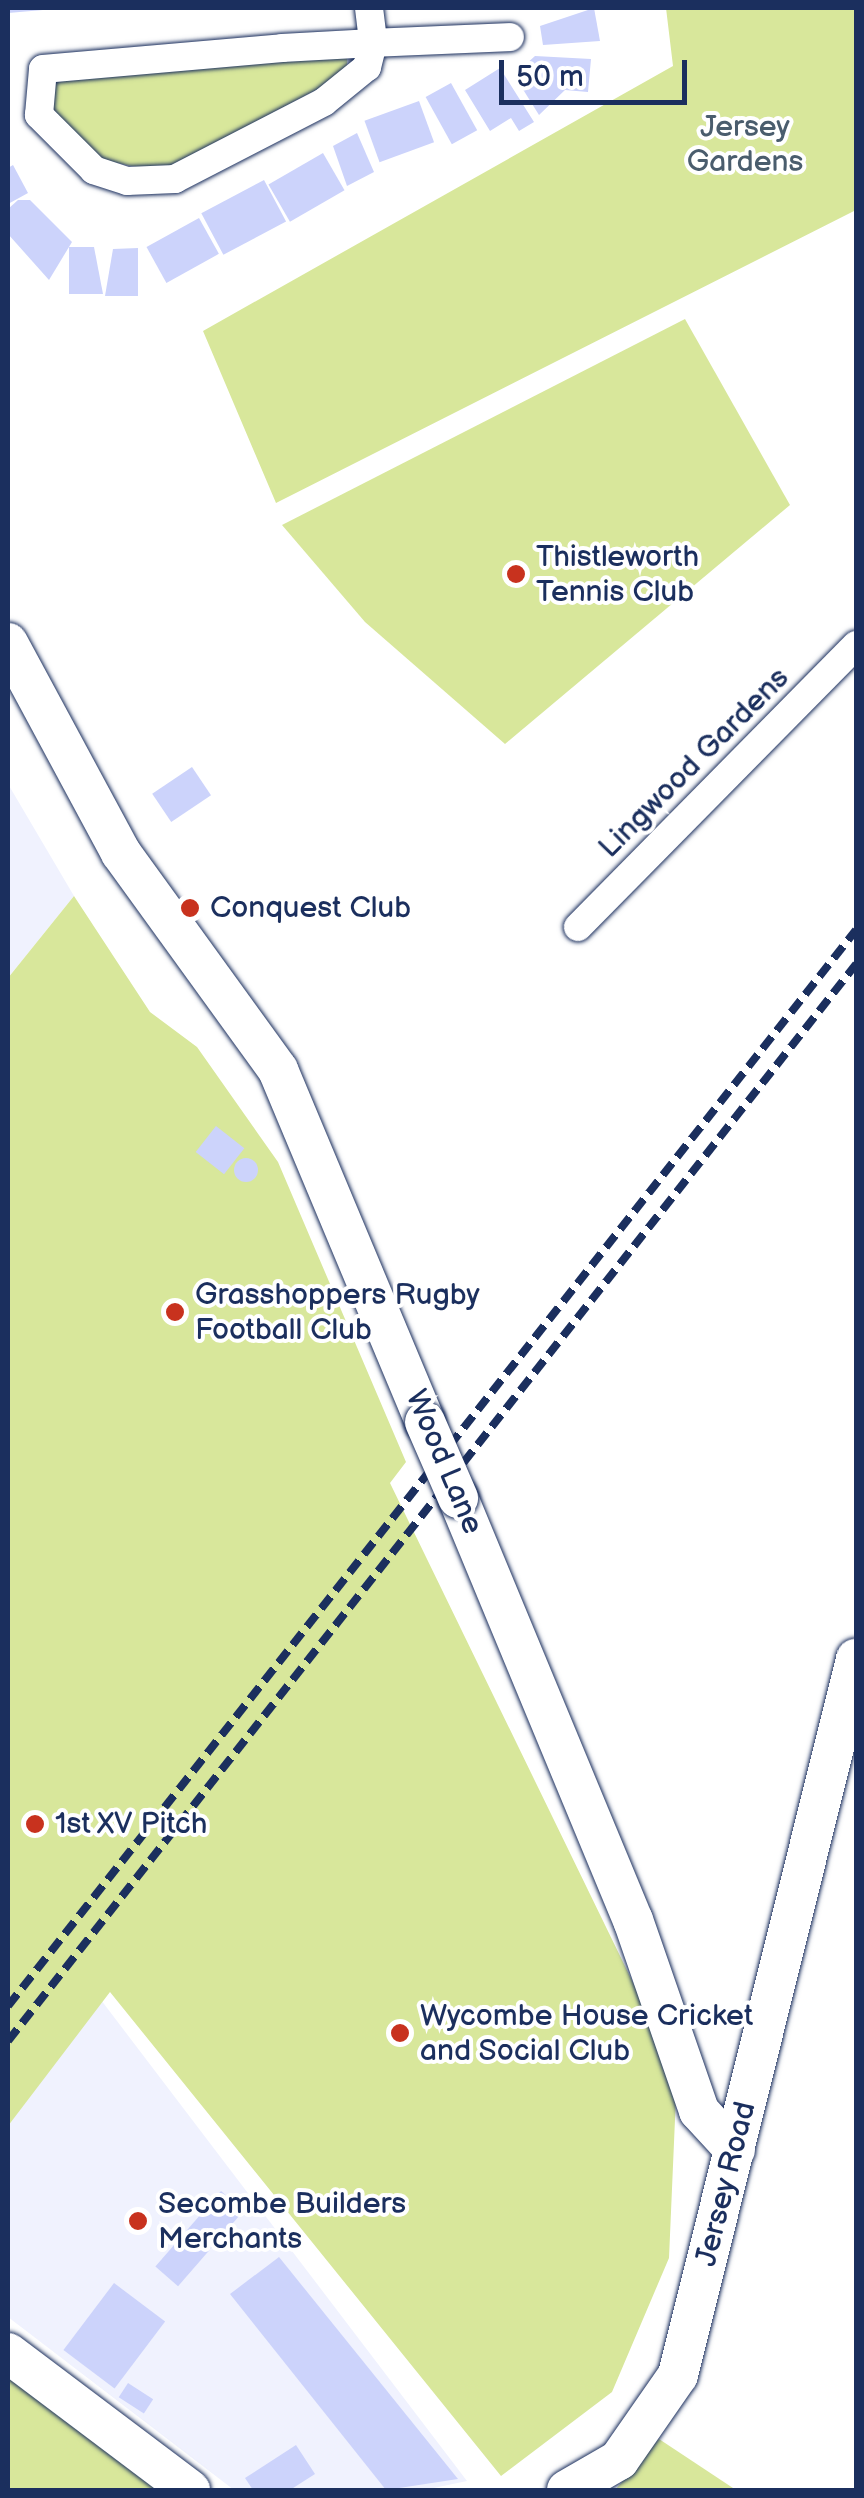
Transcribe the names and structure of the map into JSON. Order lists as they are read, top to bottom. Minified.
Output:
{"streets":{"street":["Lingwood Gardens","Wood Lane","Jersey Road"]},"crossings":[["Wood Lane","Jersey Road"]],"parks":["Jersey Gardens"],"places":["Thistleworth Tennis Club","Conquest Club","Grasshoppers Rugby Football Club","1st XV Pitch","Wycombe House Cricket and Social Club","Secombe Builders Merchants"],"scale_bar":"50 m"}
